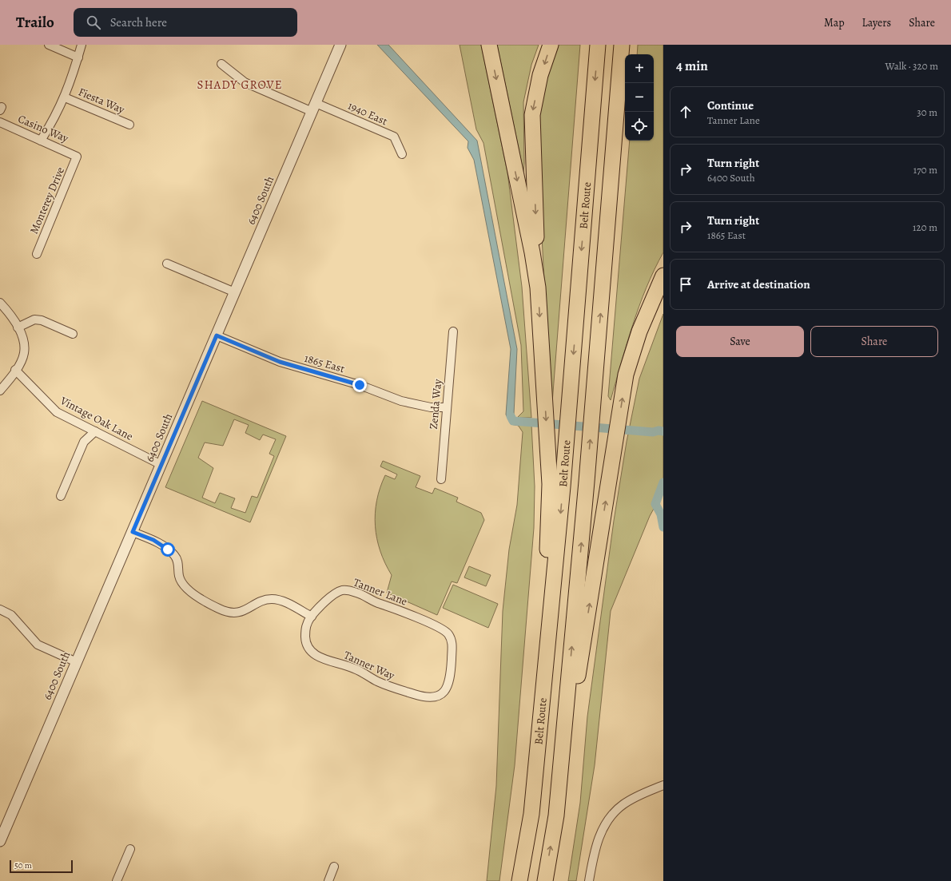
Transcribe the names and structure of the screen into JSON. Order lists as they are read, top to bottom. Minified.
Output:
{"streets":{"highway":["Belt Route"],"street":["Fiesta Way","1940 East","Casino Way","Monterey Drive","6400 South","1865 East","Zenda Way","Vintage Oak Lane","Tanner Lane","Tanner Way"]},"crossings":[["1940 East","6400 South"],["Casino Way","Monterey Drive"],["6400 South","1865 East"],["6400 South","Vintage Oak Lane"],["1865 East","Zenda Way"],["Tanner Lane","Tanner Way"]],"districts":["SHADY GROVE"],"scale_bar":"50 m","page":{"header":"Trailo","search":"Search here","nav":["Map","Layers","Share"],"heading":["4 min","Walk · 320 m"],"map_buttons":["+","−"],"list":[["Continue","Tanner Lane","30 m"],["Turn right","6400 South","170 m"],["Turn right","1865 East","120 m"],"Arrive at destination"],"buttons":["Save","Share"],"scale":"50 m"}}
